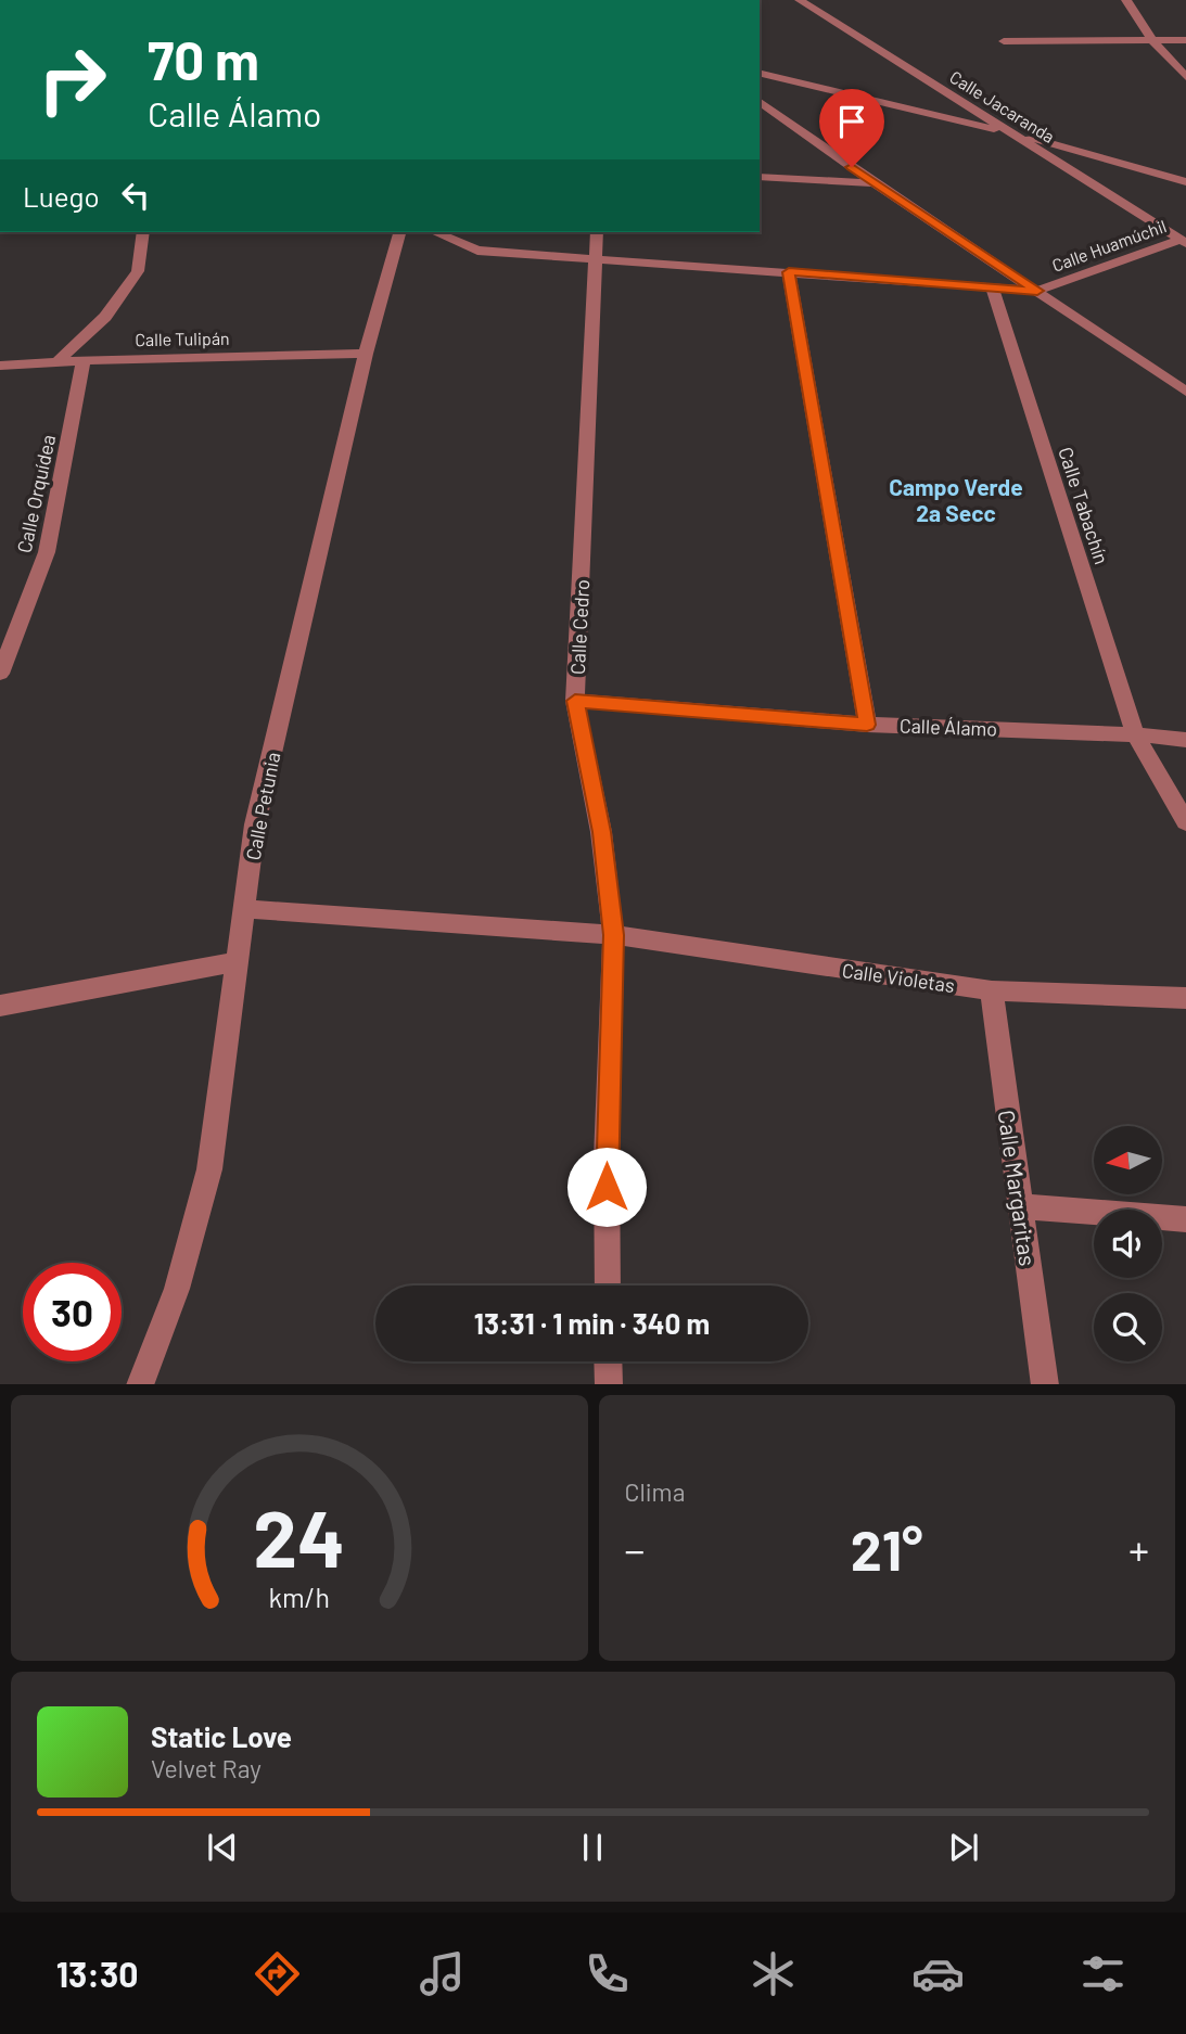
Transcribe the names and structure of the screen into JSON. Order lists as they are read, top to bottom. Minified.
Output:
{"streets":{"street":["Calle Jacaranda","Calle Huamúchil","Calle Tulipán","Calle Orquídea","Calle Tabachín","Calle Cedro","Calle Álamo","Calle Petunia","Calle Violetas","Calle Margaritas"]},"crossings":[["Calle Jacaranda","Calle Huamúchil"],["Calle Huamúchil","Calle Tabachín"],["Calle Huamúchil","Calle Cedro"],["Calle Tulipán","Calle Orquídea"],["Calle Tulipán","Calle Petunia"],["Calle Tabachín","Calle Álamo"],["Calle Cedro","Calle Álamo"],["Calle Cedro","Calle Violetas"],["Calle Petunia","Calle Violetas"],["Calle Violetas","Calle Margaritas"]],"districts":["Campo Verde 2a Secc"],"north":"left","page":{"turn":["70 m","Calle Álamo"],"then":"Luego","limit":"30","trip":"13:31 · 1 min · 340 m","tile":"Clima","heat":["−","21°","+"],"song":["Static Love","Velvet Ray"],"tabs":"13:30","gauge":["24","km/h"]}}
